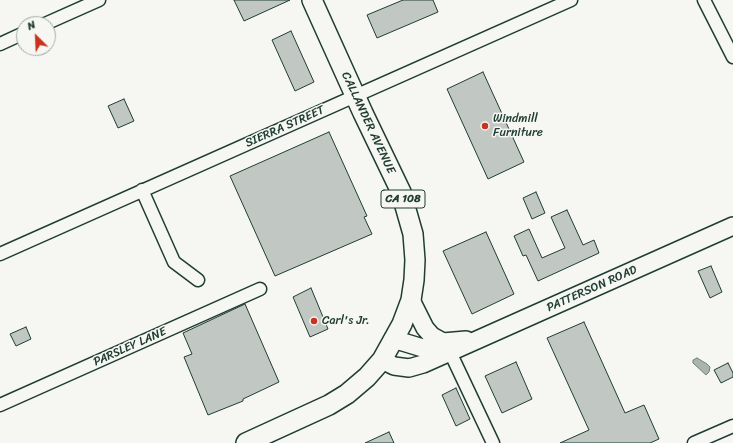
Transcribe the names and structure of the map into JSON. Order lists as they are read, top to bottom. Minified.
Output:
{"streets":{"main road":["CALLANDER AVENUE","CA 108","PATTERSON ROAD"],"street":["SIERRA STREET","PARSLEY LANE"]},"crossings":[["CALLANDER AVENUE","SIERRA STREET"],["CALLANDER AVENUE","PATTERSON ROAD"]],"places":["Windmill Furniture","Carl's Jr."],"north":"top left"}
